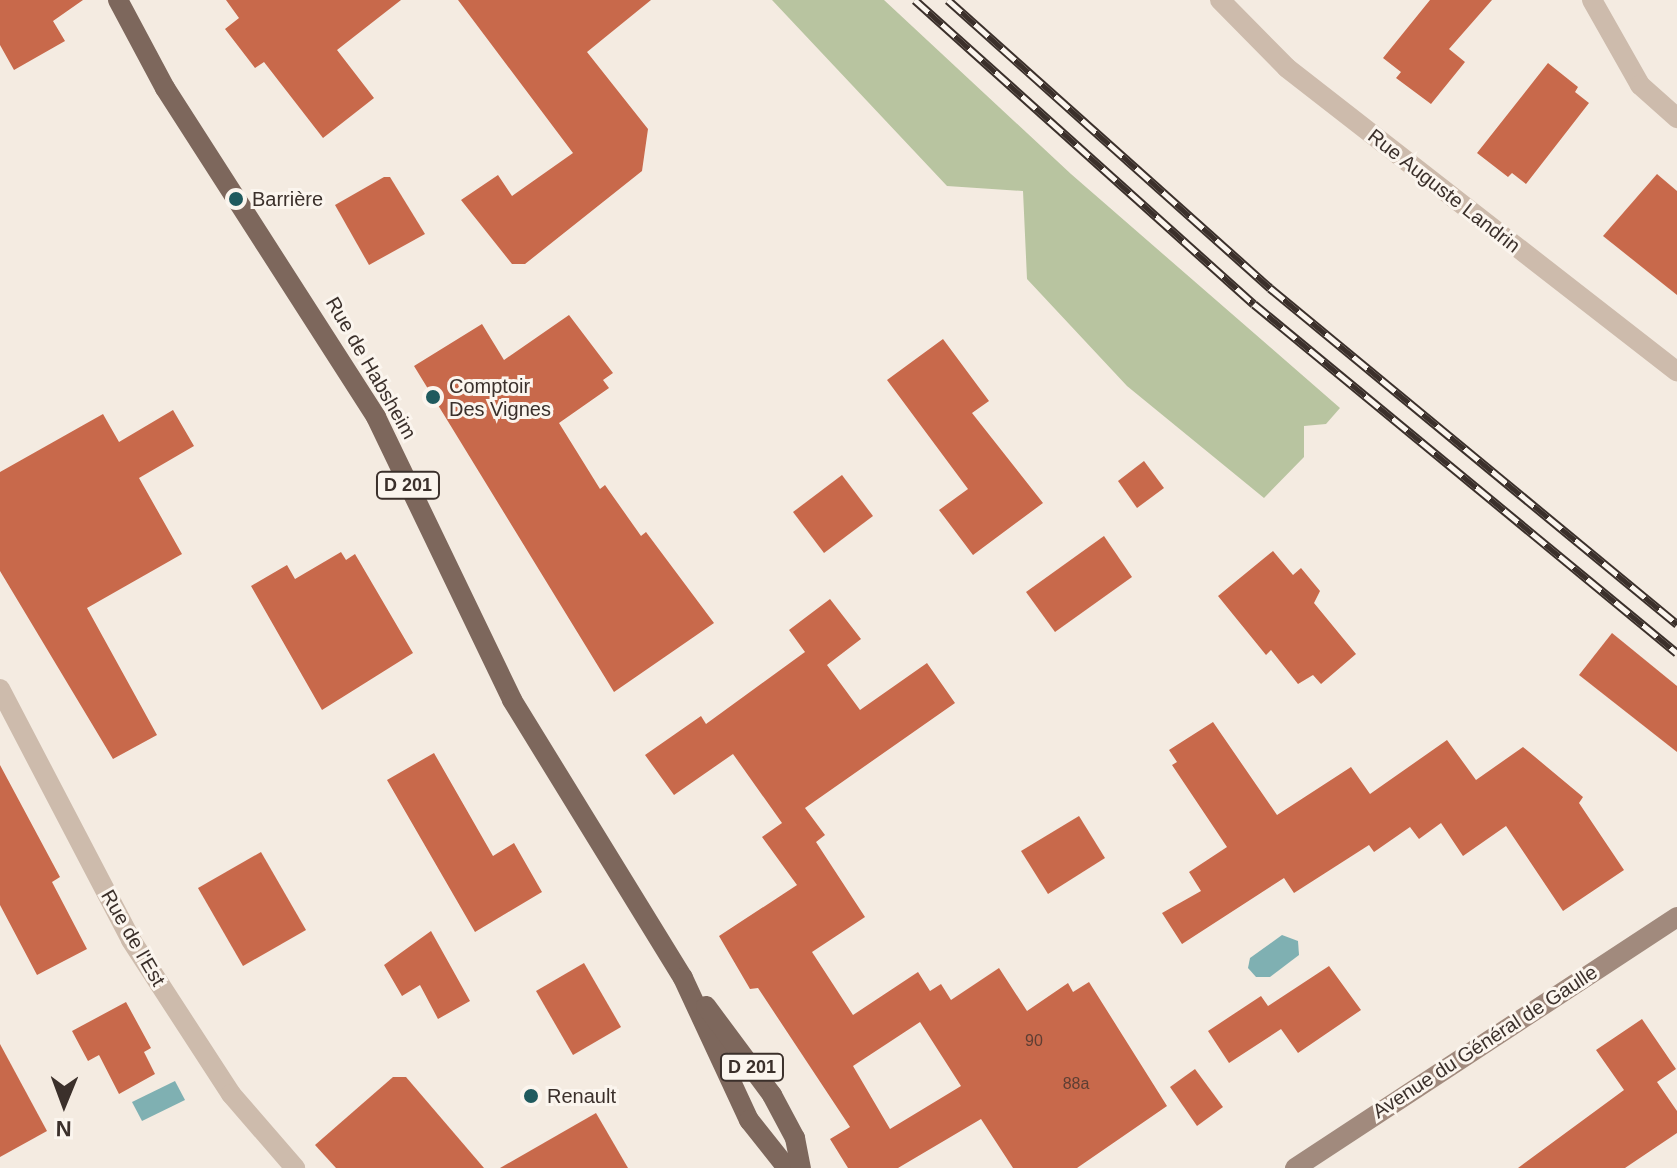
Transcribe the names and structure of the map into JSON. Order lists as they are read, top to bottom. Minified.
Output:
{"streets":{"main road":["Rue de Habsheim","D 201","Avenue du Général de Gaulle"],"street":["Rue Auguste Landrin","Rue de l'Est"]},"places":["Barrière","Comptoir Des Vignes","Renault"],"house_numbers":["90","88a"],"north":"bottom"}
